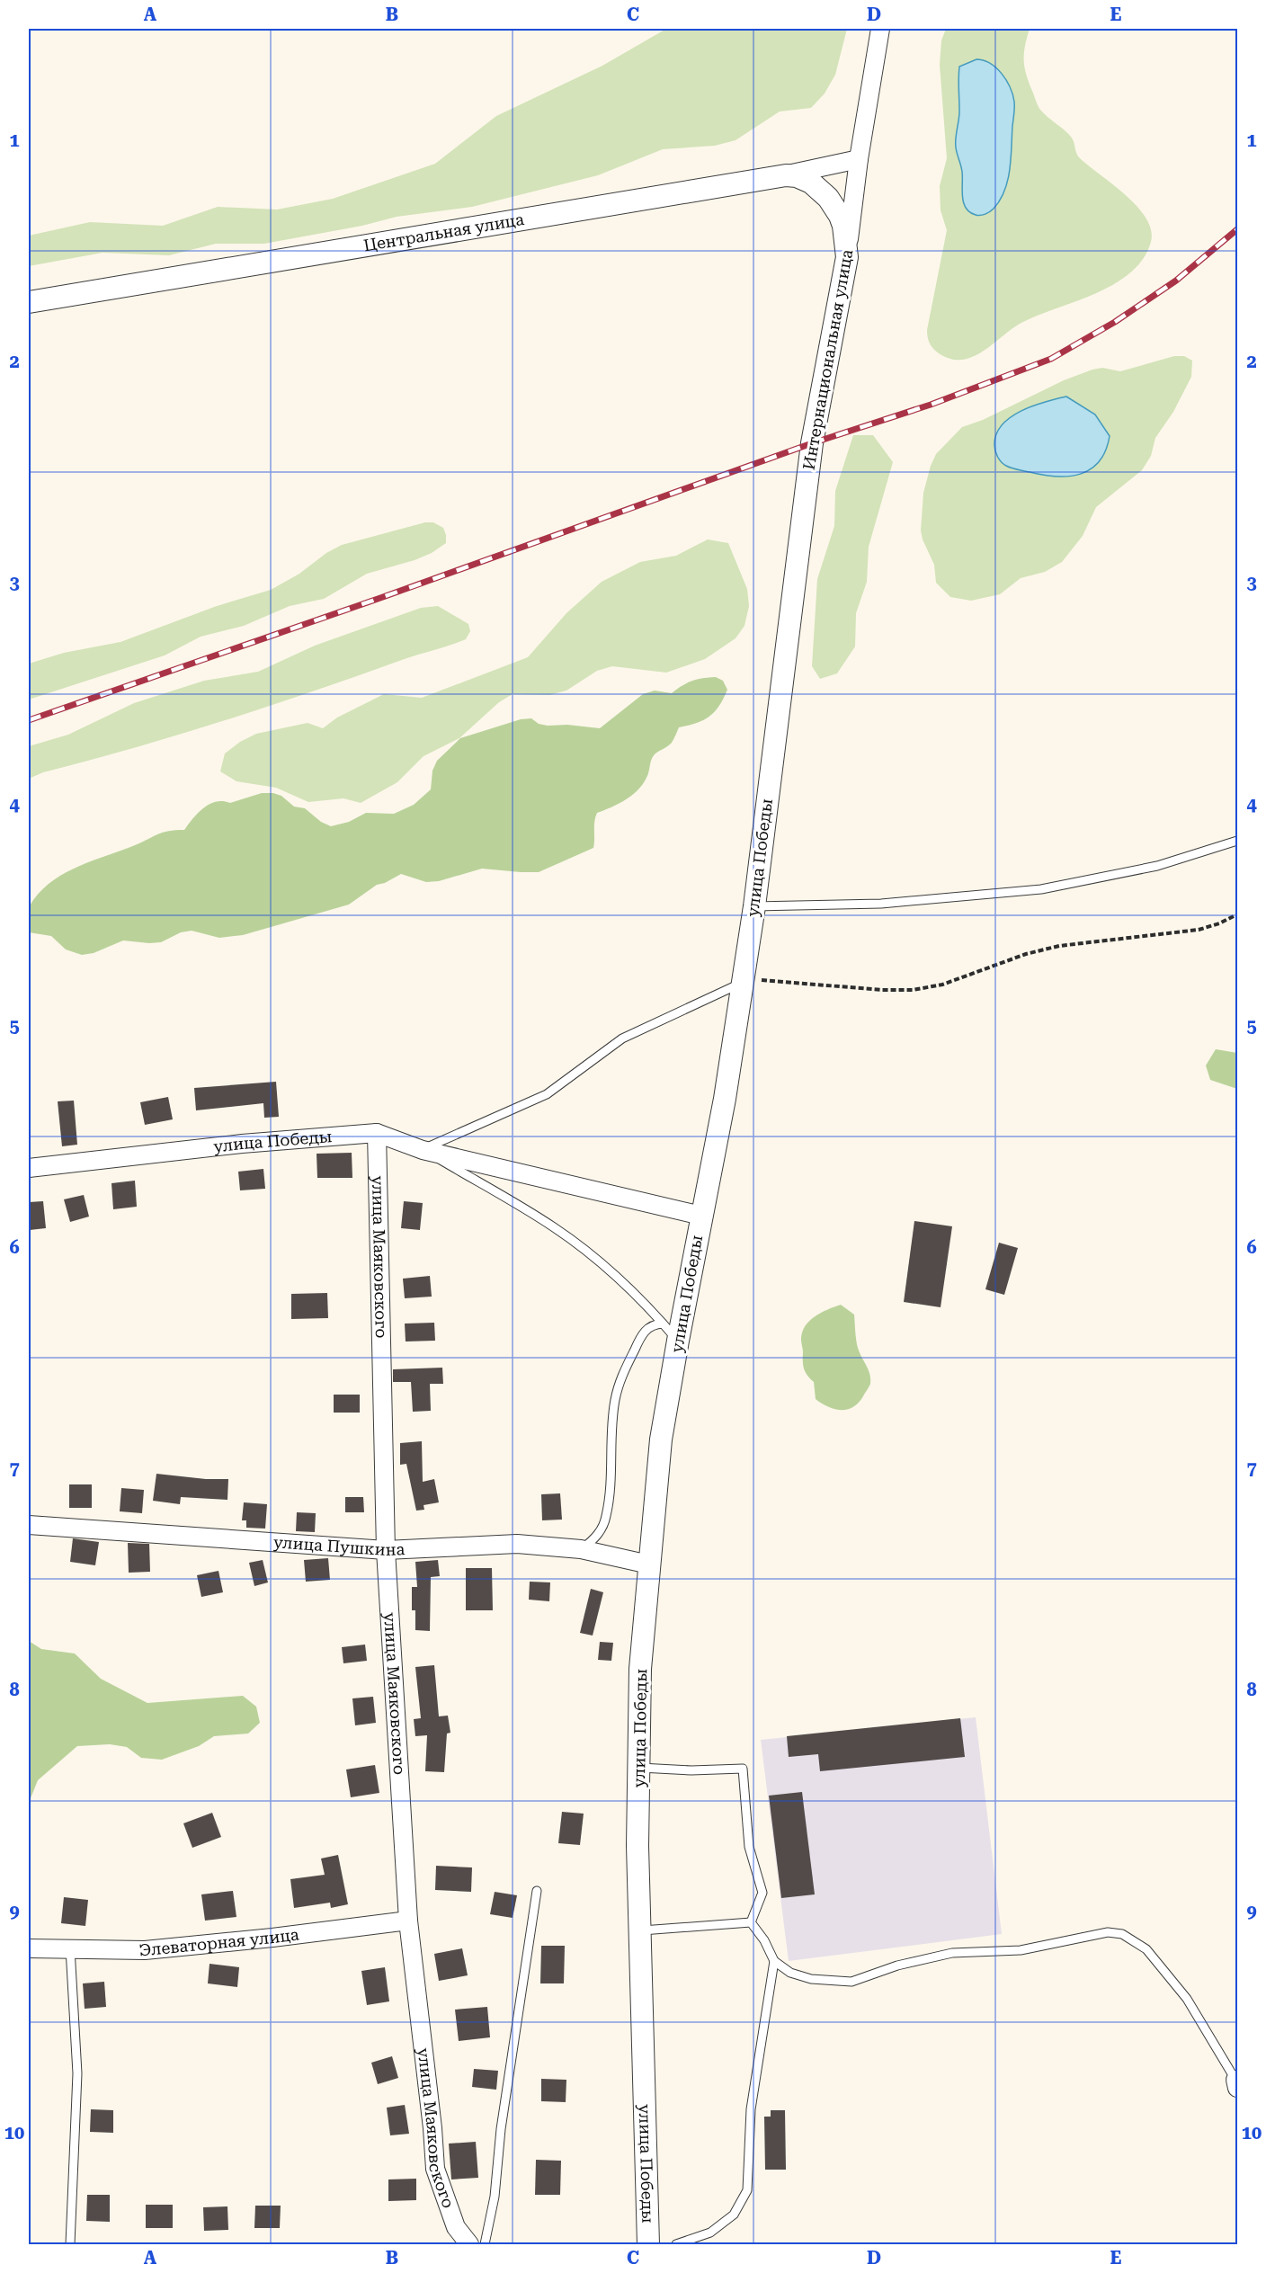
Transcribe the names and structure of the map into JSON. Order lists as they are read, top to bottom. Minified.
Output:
{"streets":{"street":["Центральная улица","Интернациональная улица","улица Победы","улица Маяковского","улица Пушкина","Элеваторная улица"]},"crossings":[["Центральная улица","Интернациональная улица"],["Интернациональная улица","улица Победы"],["улица Победы","улица Маяковского"],["улица Победы","улица Пушкина"],["улица Маяковского","улица Пушкина"],["улица Маяковского","Элеваторная улица"]],"grid":{"columns":["A","B","C","D","E"],"rows":["1","2","3","4","5","6","7","8","9","10"]}}
